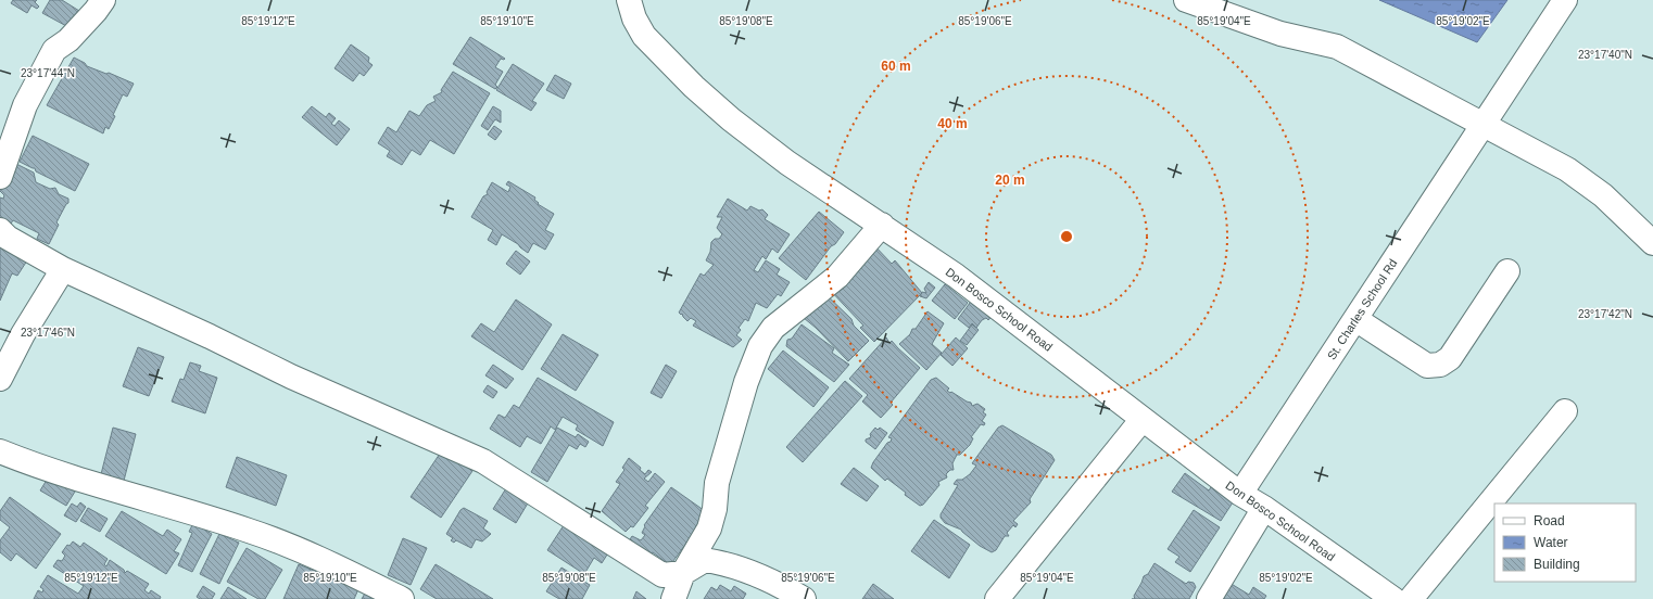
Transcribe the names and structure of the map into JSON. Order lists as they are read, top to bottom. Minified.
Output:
{"streets":{"street":["Don Bosco School Road","St. Charles School Rd"]},"crossings":[["Don Bosco School Road","St. Charles School Rd"]],"legend":["Road","Water","Building"],"coordinates":["85°19'12\"E","85°19'10\"E","85°19'08\"E","85°19'06\"E","85°19'04\"E","85°19'02\"E","23°17'40\"N","23°17'44\"N","23°17'42\"N","23°17'46\"N"],"rings":["60 m","40 m","20 m"]}
